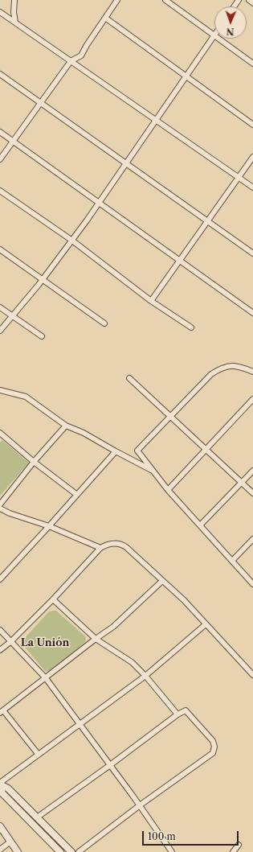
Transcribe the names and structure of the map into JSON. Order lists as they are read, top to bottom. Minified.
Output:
{"districts":["La Unión"],"scale_bar":"100 m","north":"bottom"}
